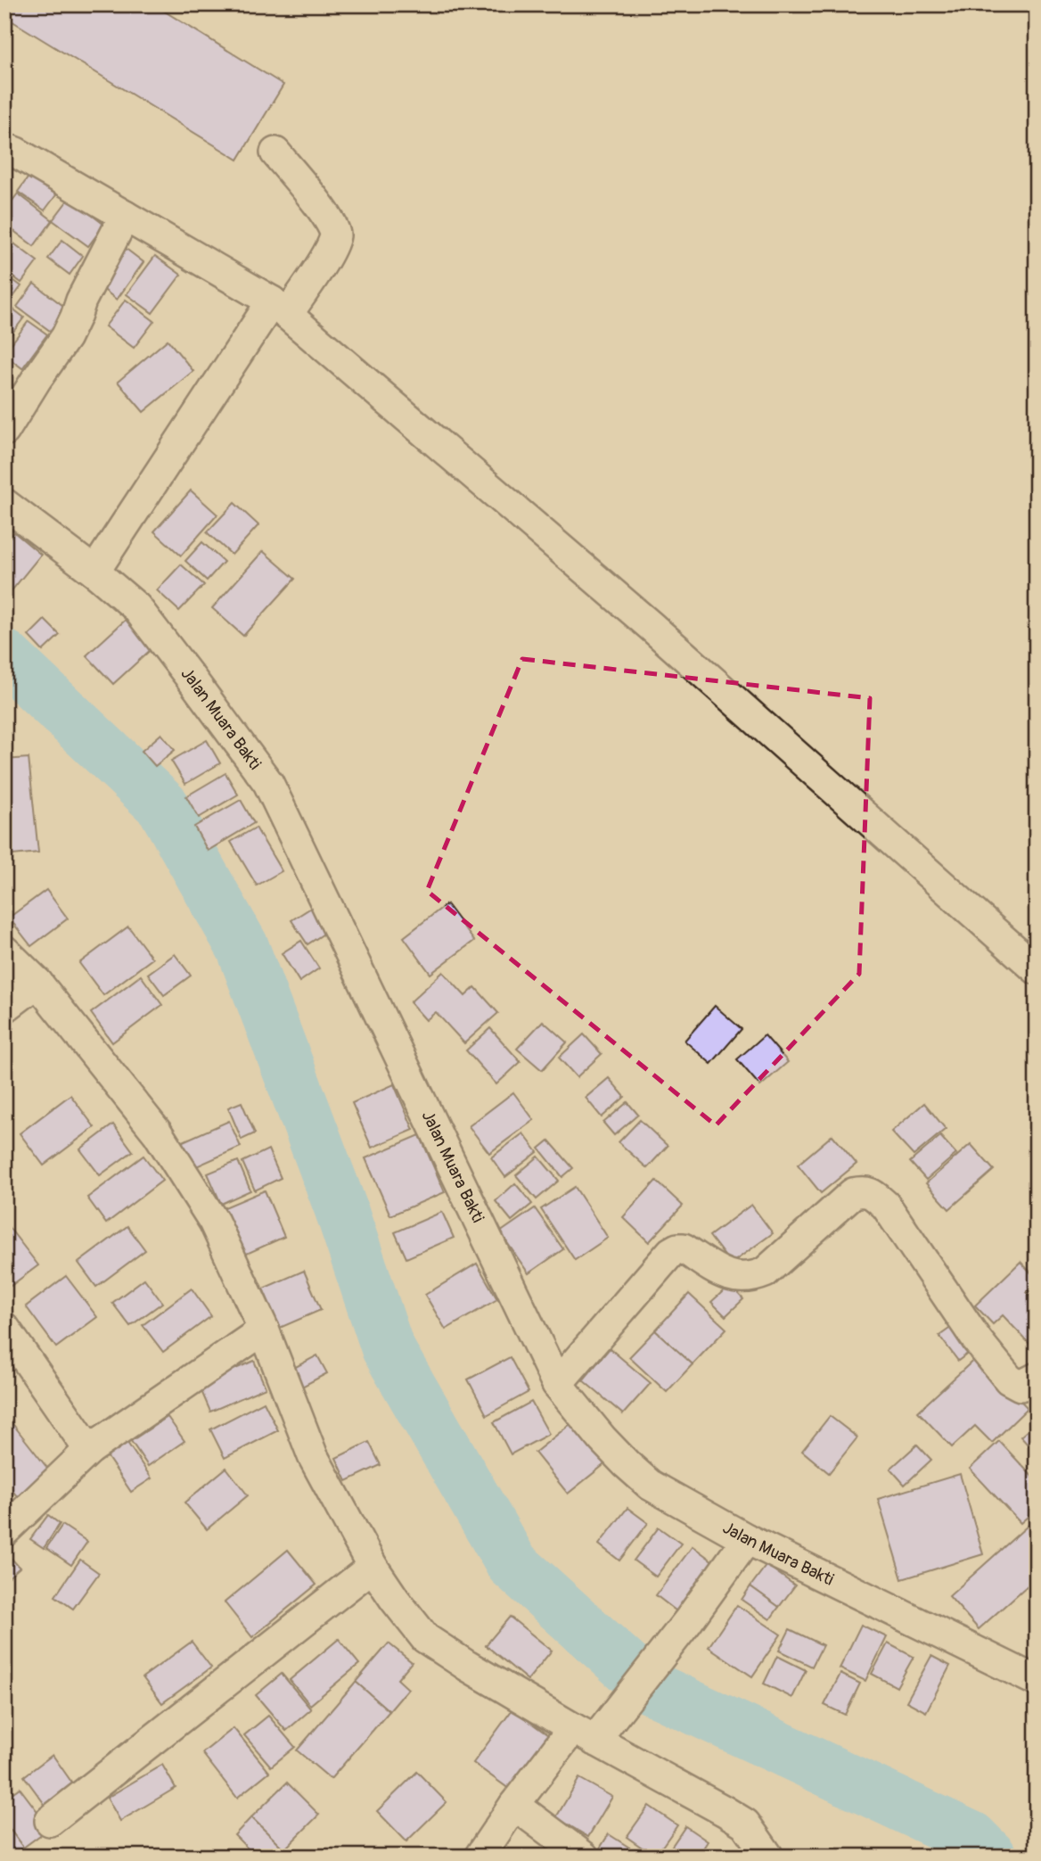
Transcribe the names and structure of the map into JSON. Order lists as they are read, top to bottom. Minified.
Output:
{"streets":{"street":["Jalan Muara Bakti"]}}
